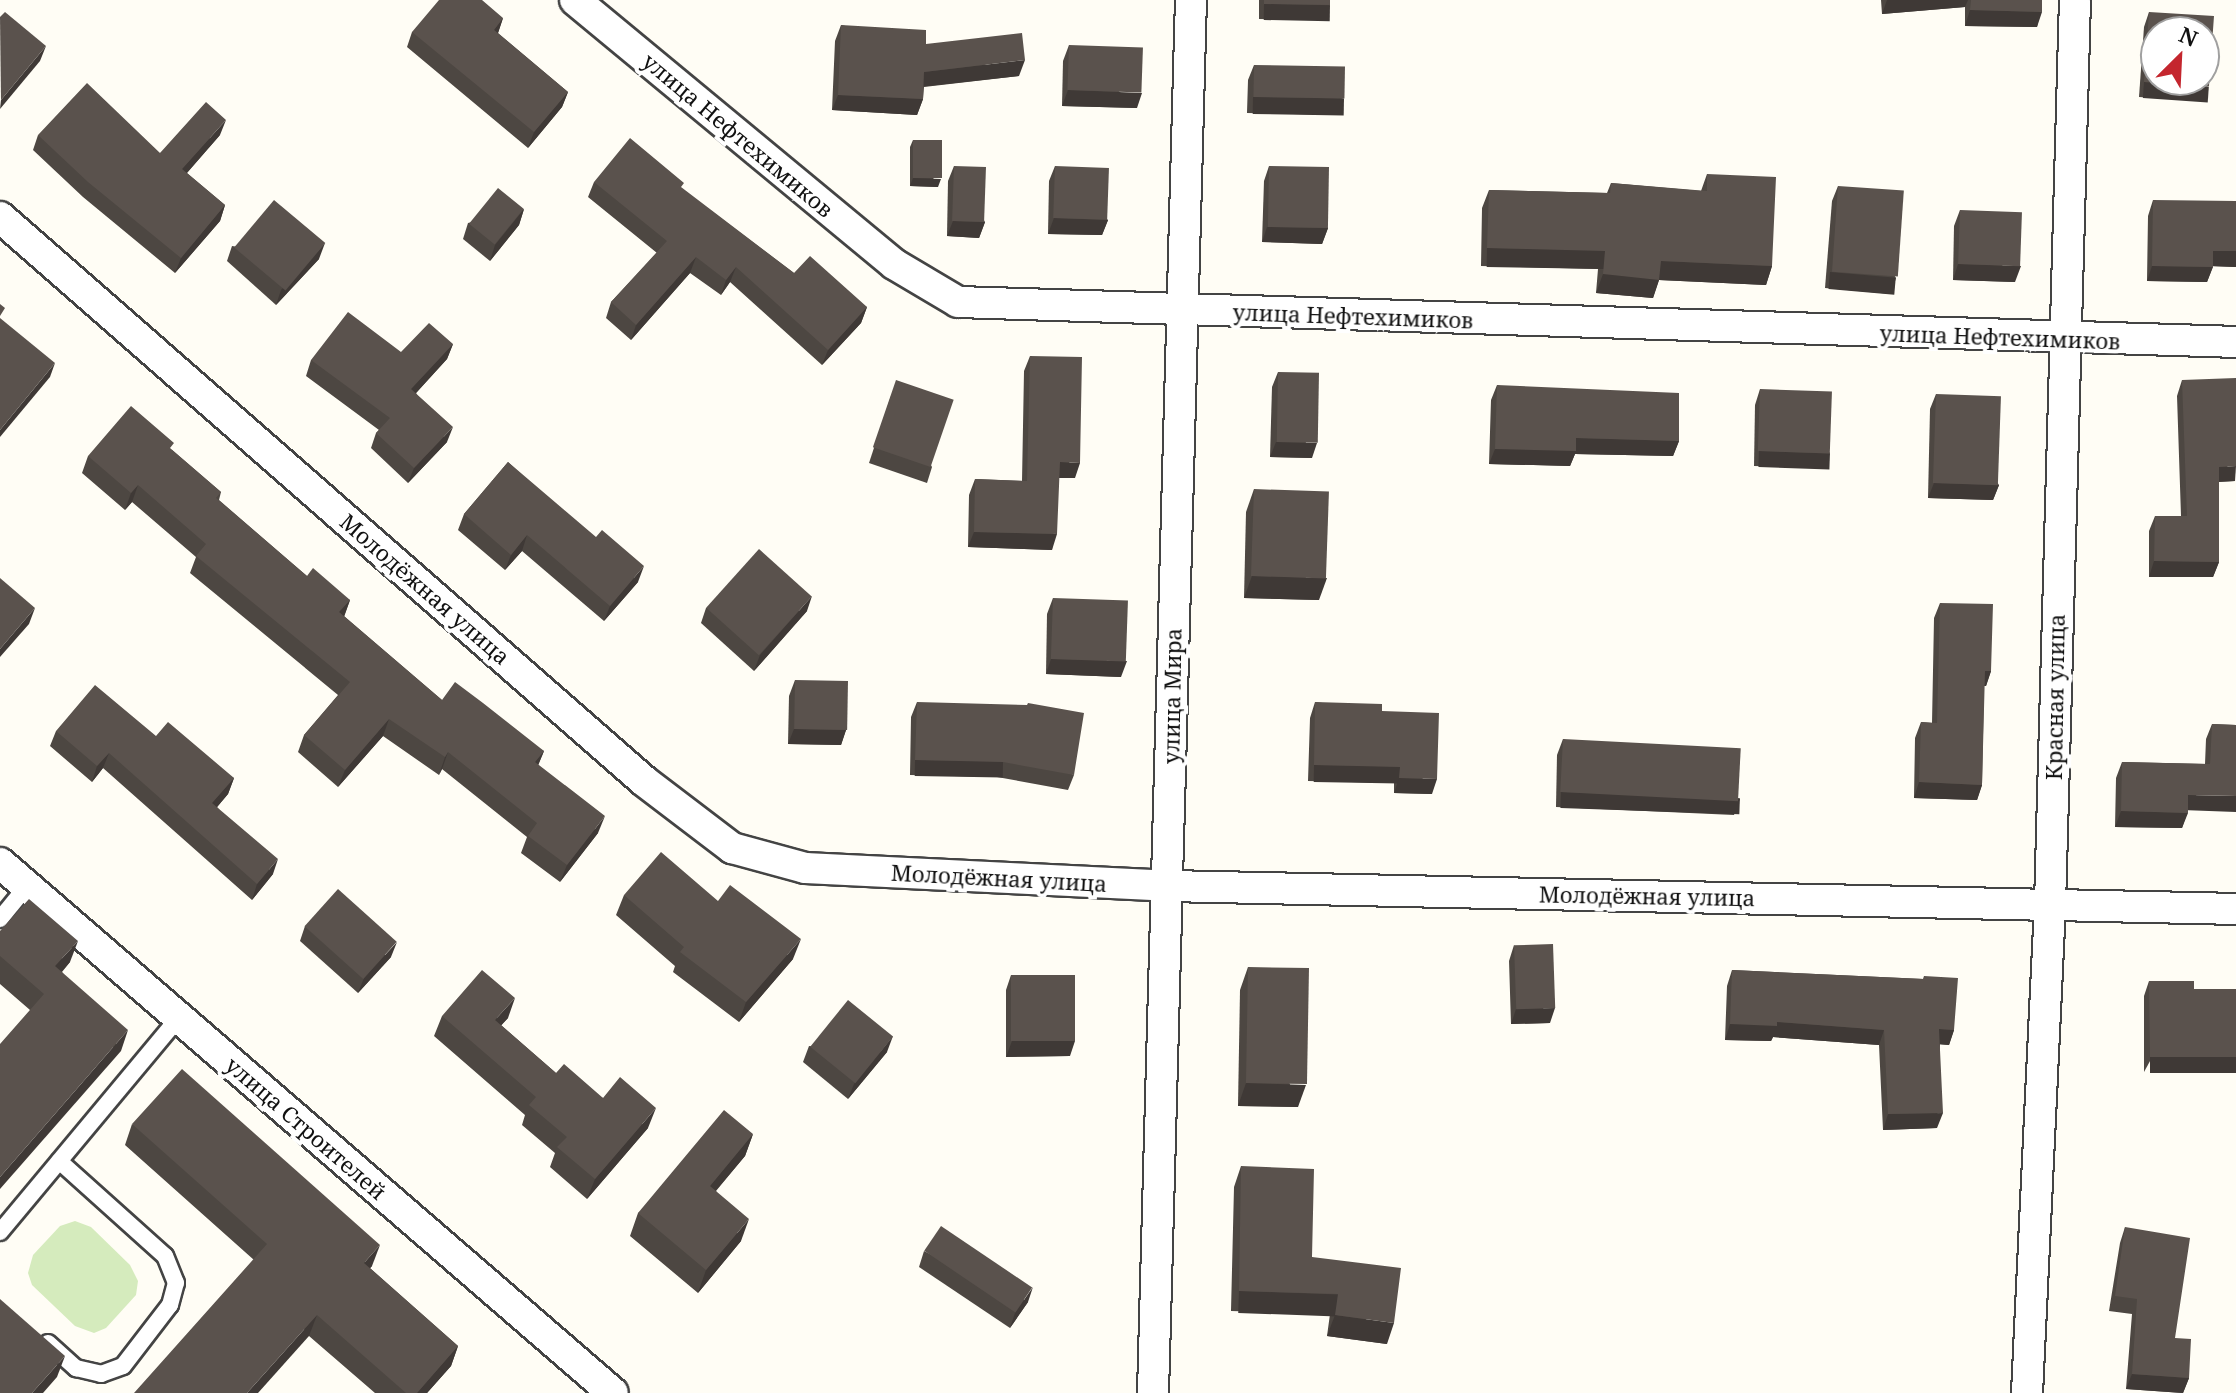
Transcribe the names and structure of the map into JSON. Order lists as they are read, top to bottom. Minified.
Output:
{"streets":{"street":["улица Нефтехимиков","Молодёжная улица","улица Мира","Красная улица","улица Строителей"]},"crossings":[["улица Нефтехимиков","улица Мира"],["улица Нефтехимиков","Красная улица"],["Молодёжная улица","улица Мира"],["Молодёжная улица","Красная улица"]],"north":"top right"}
